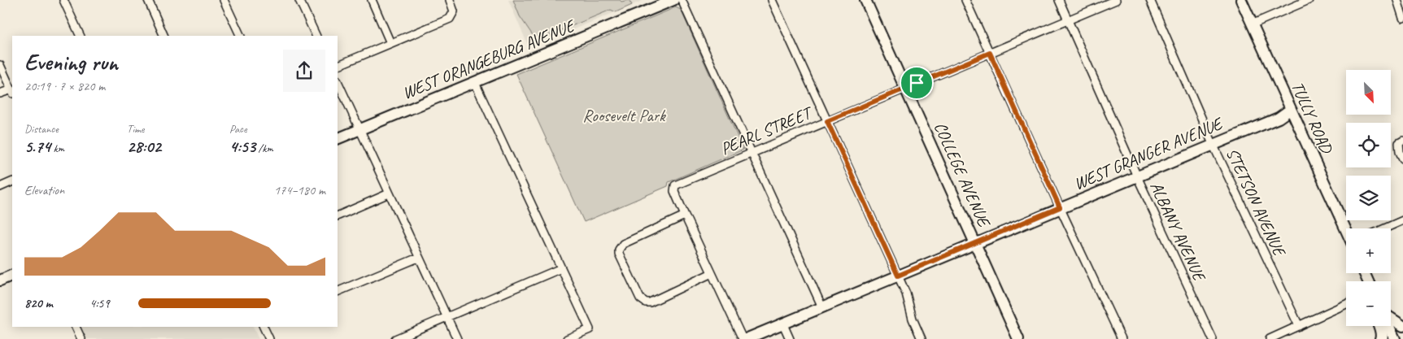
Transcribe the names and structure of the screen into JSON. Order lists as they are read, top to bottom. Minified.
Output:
{"streets":{"street":["WEST ORANGEBURG AVENUE","TULLY ROAD","PEARL STREET","WEST GRANGER AVENUE","COLLEGE AVENUE","STETSON AVENUE","ALBANY AVENUE"]},"crossings":[["TULLY ROAD","WEST GRANGER AVENUE"],["PEARL STREET","COLLEGE AVENUE"],["PEARL STREET","ALBANY AVENUE"],["WEST GRANGER AVENUE","COLLEGE AVENUE"],["WEST GRANGER AVENUE","STETSON AVENUE"],["WEST GRANGER AVENUE","ALBANY AVENUE"]],"parks":["Roosevelt Park"],"north":"bottom right","page":{"heading":["Evening run","20:19 · 7 × 820 m"],"map_buttons":["+","−"],"stats":[["Distance","5.74 km"],["Time","28:02"],["Pace","4:53 /km"]],"chart":["Elevation","174–180 m"],"list":[{"name":"820 m","note":"4:59"}]}}
